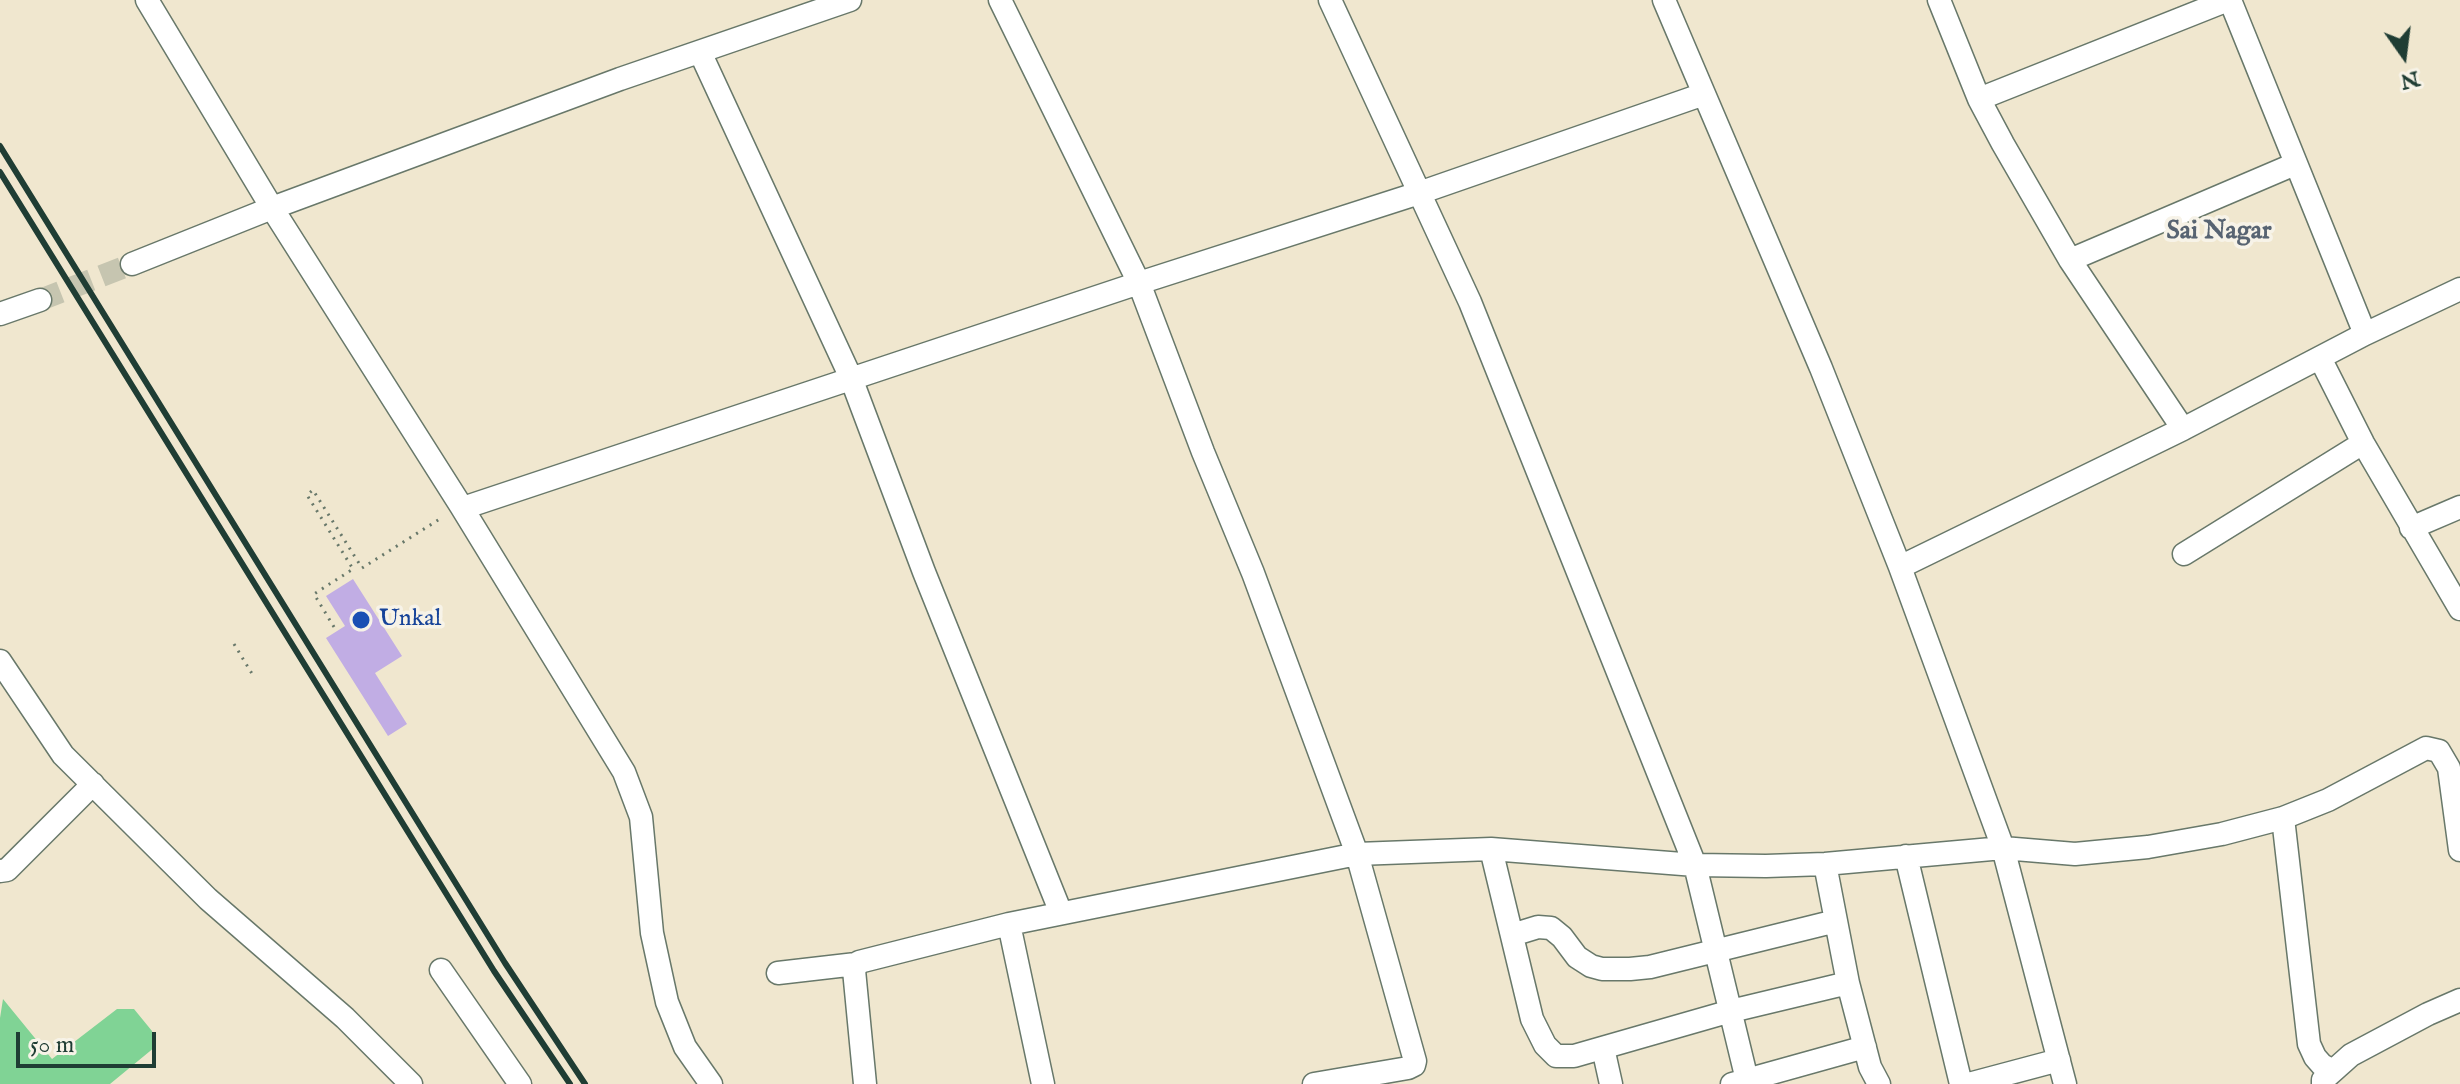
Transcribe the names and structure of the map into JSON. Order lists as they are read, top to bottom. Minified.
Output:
{"districts":["Sai Nagar"],"places":["Unkal"],"scale_bar":"50 m","north":"bottom"}
